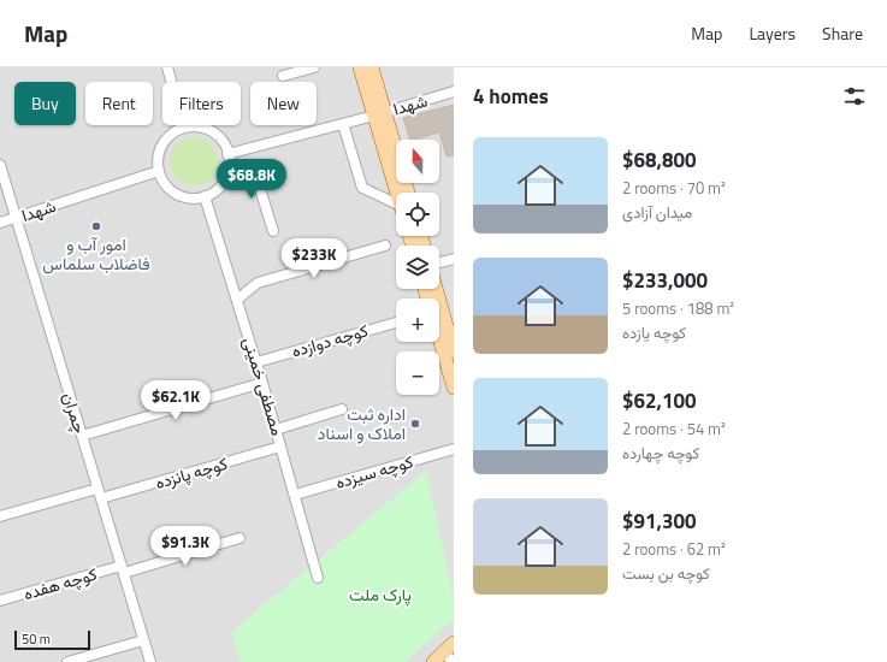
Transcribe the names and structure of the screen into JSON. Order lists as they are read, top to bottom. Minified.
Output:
{"streets":{"street":["شهدا","کوچه دوازده","مصطفی خمینی","چمران","کوچه سیزده","کوچه پانزده","کوچه هفده"]},"crossings":[["شهدا","مصطفی خمینی"],["شهدا","چمران"],["کوچه دوازده","مصطفی خمینی"],["مصطفی خمینی","کوچه سیزده"],["مصطفی خمینی","کوچه پانزده"],["چمران","کوچه پانزده"],["چمران","کوچه هفده"]],"parks":["پارک ملت"],"places":["امور آب و فاضلاب سلماس","اداره ثبت املاک و اسناد"],"scale_bar":"50 m","north":"top","page":{"header":"Map","nav":["Map","Layers","Share"],"heading":"4 homes","chip":["Buy","Rent","Filters","New"],"list":[{"name":"$68,800","note":"2 rooms · 70 m² · میدان آزادی"},{"name":"$233,000","note":"5 rooms · 188 m² · کوچه یازده"},{"name":"$62,100","note":"2 rooms · 54 m² · کوچه چهارده"},{"name":"$91,300","note":"2 rooms · 62 m² · کوچه بن بست"}],"map_buttons":["+","−"],"price":["$68.8K","$233K","$62.1K","$91.3K"],"scale":"50 m"}}
